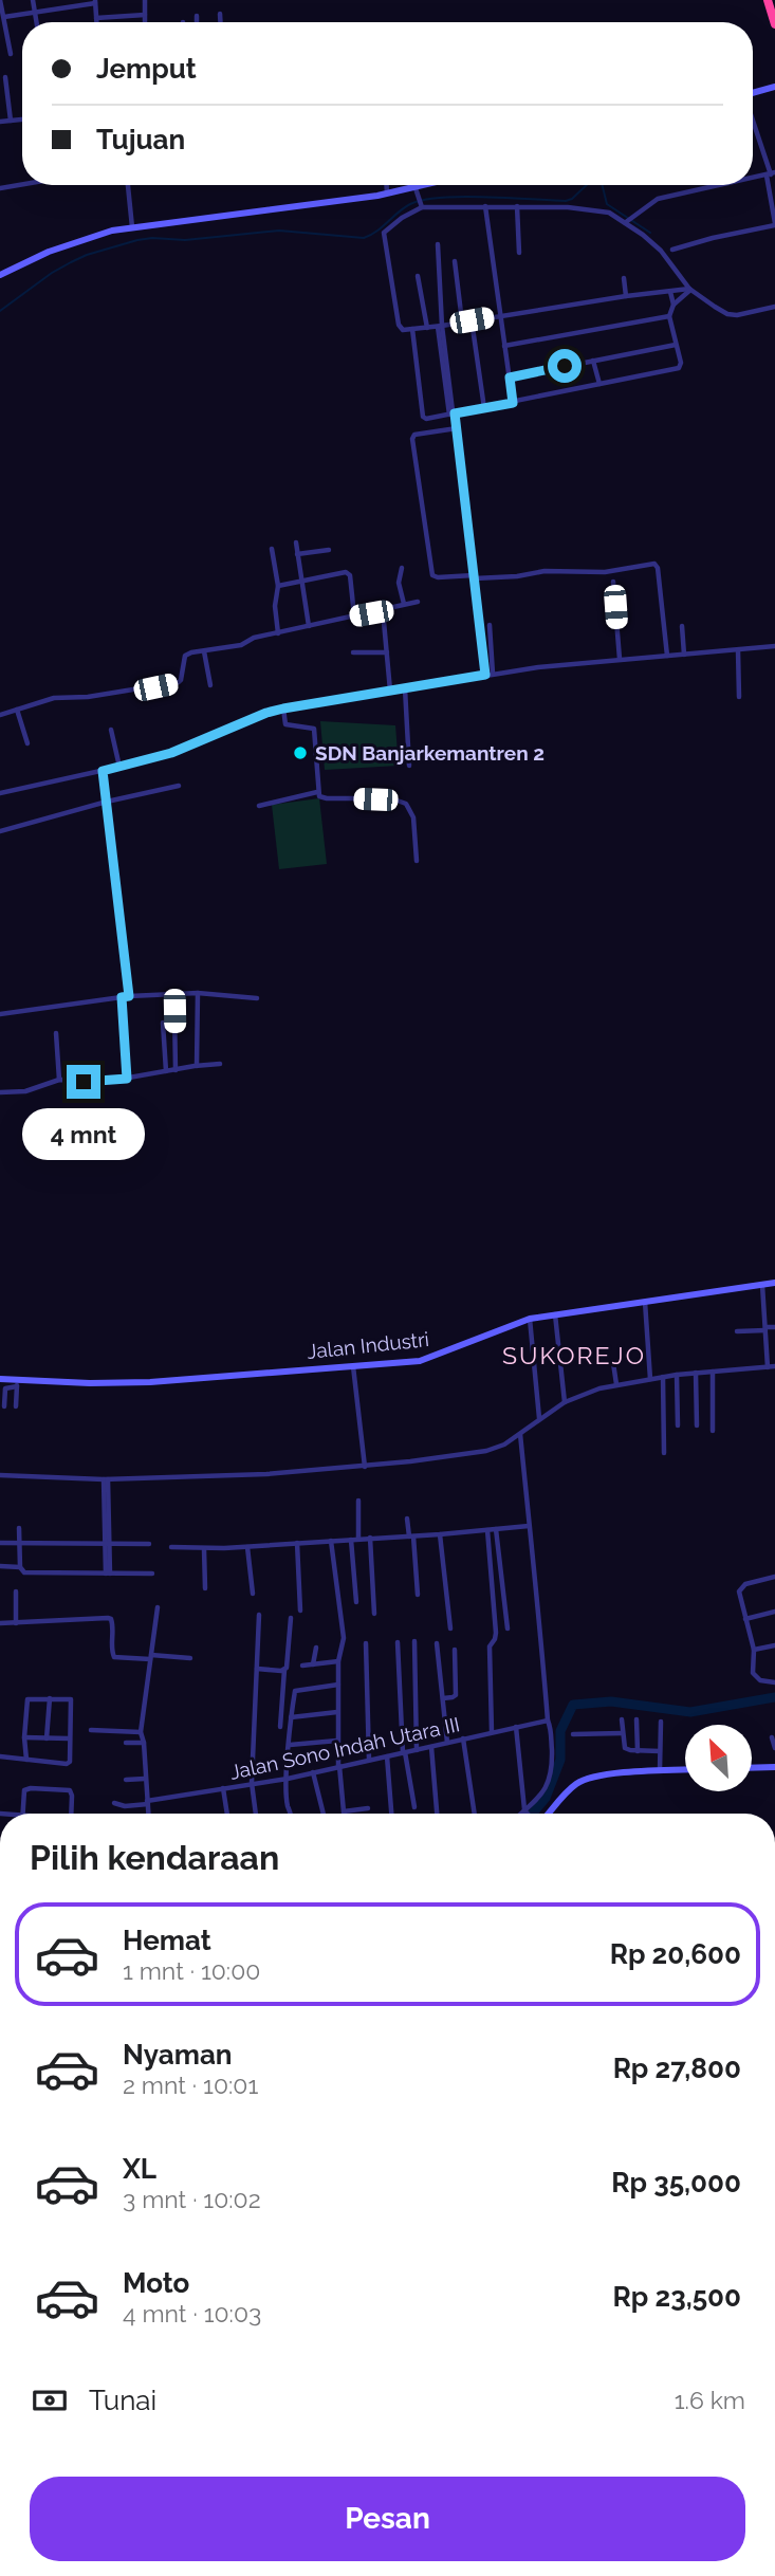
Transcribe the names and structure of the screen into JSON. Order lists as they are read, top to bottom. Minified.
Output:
{"streets":{"street":["Jalan Industri","Jalan Sono Indah Utara III"]},"districts":["SUKOREJO"],"places":["SDN Banjarkemantren 2"],"north":"top left","page":{"banner":["Jemput","Tujuan"],"bubble":"4 mnt","heading":"Pilih kendaraan","list":[{"name":"Hemat","note":"1 mnt · 10:00","value":"Rp 20,600"},{"name":"Nyaman","note":"2 mnt · 10:01","value":"Rp 27,800"},{"name":"XL","note":"3 mnt · 10:02","value":"Rp 35,000"},{"name":"Moto","note":"4 mnt · 10:03","value":"Rp 23,500"}],"pay":["Tunai","1.6 km"],"buttons":"Pesan"}}
